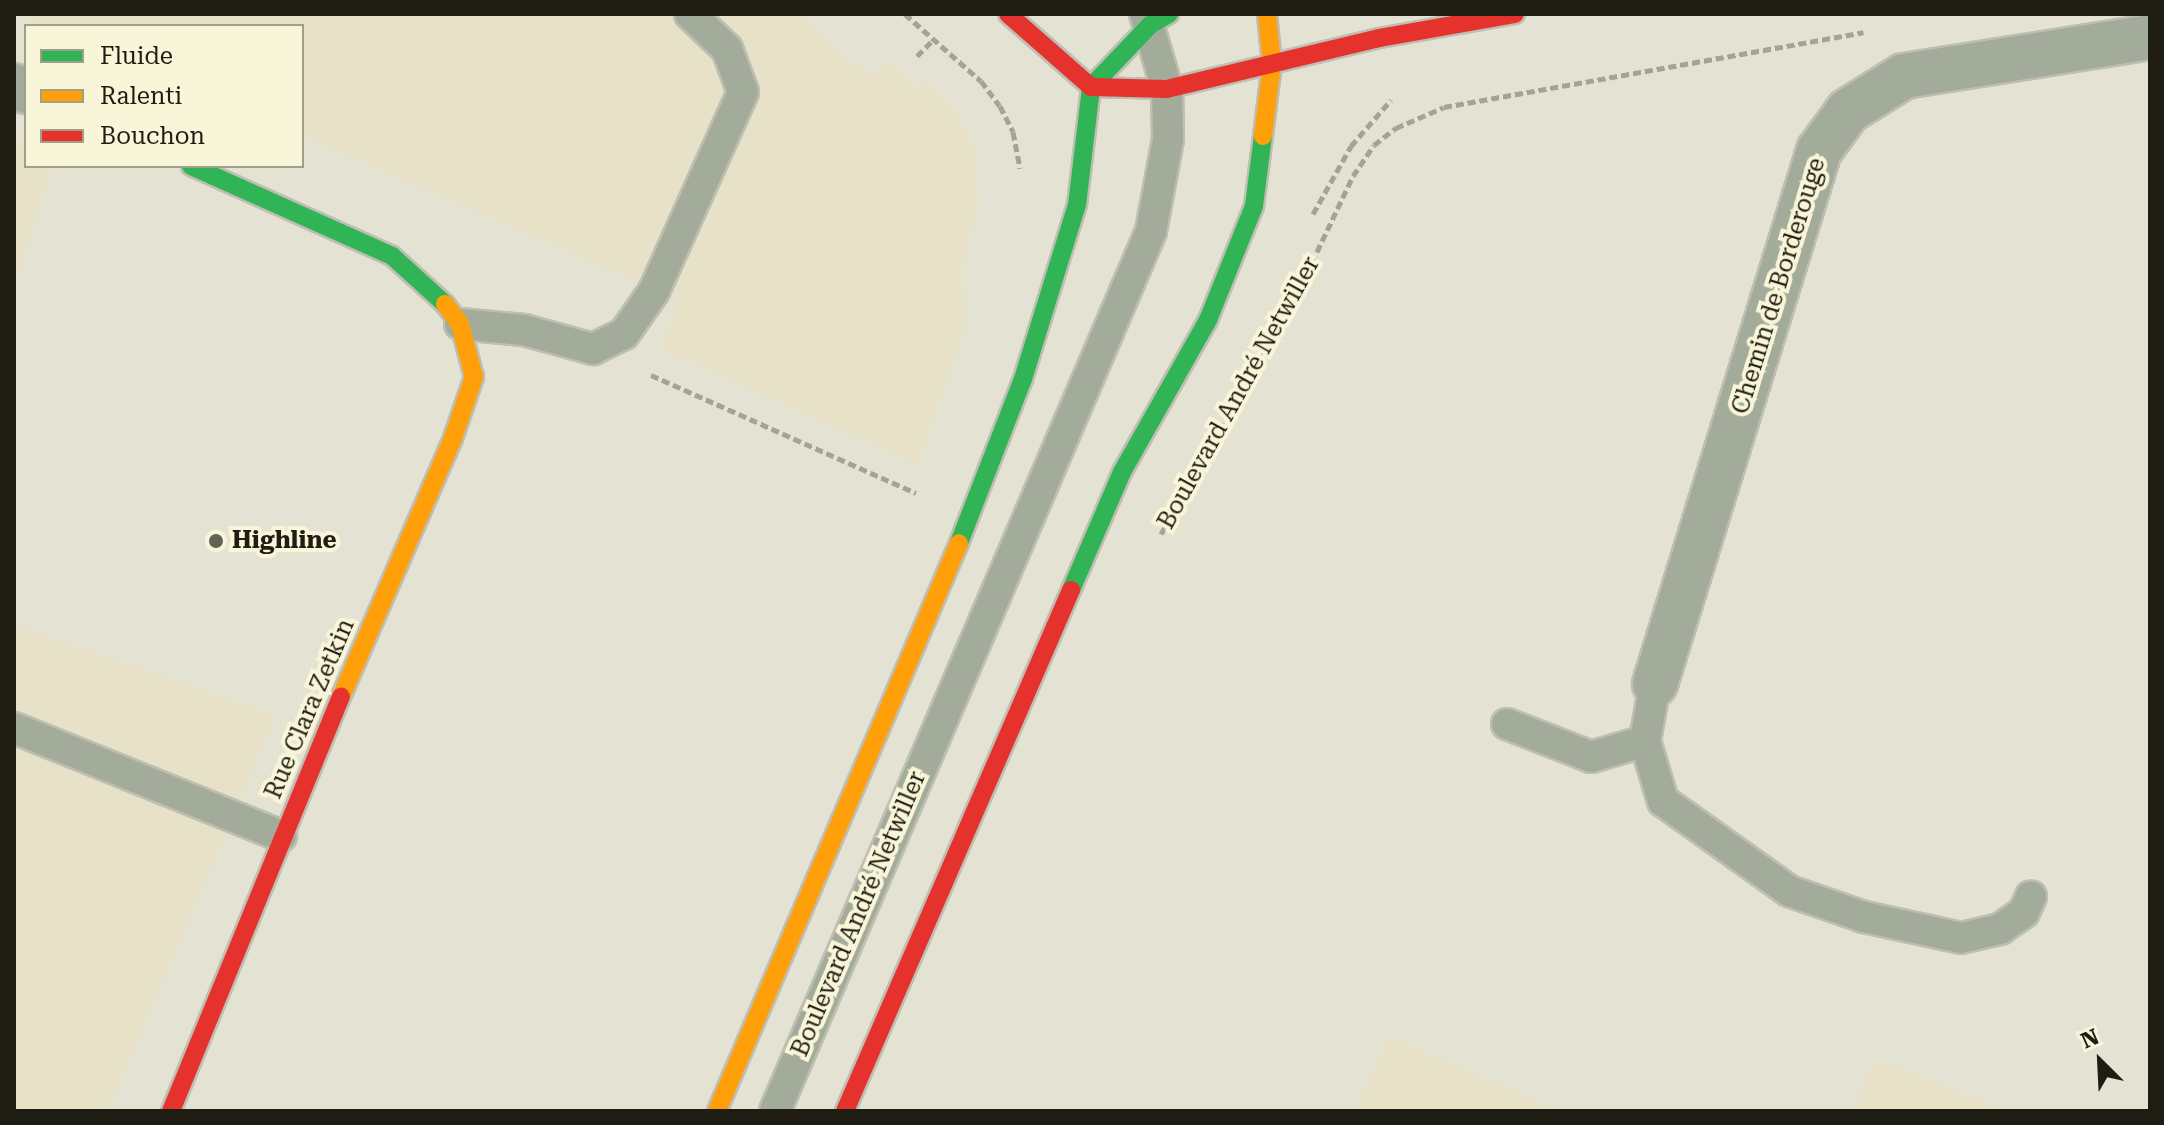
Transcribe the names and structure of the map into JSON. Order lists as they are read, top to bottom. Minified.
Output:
{"streets":{"street":["Chemin de Borderouge","Boulevard André Netwiller","Rue Clara Zetkin"]},"places":["Highline"],"legend":["Fluide","Ralenti","Bouchon"],"north":"top left"}
